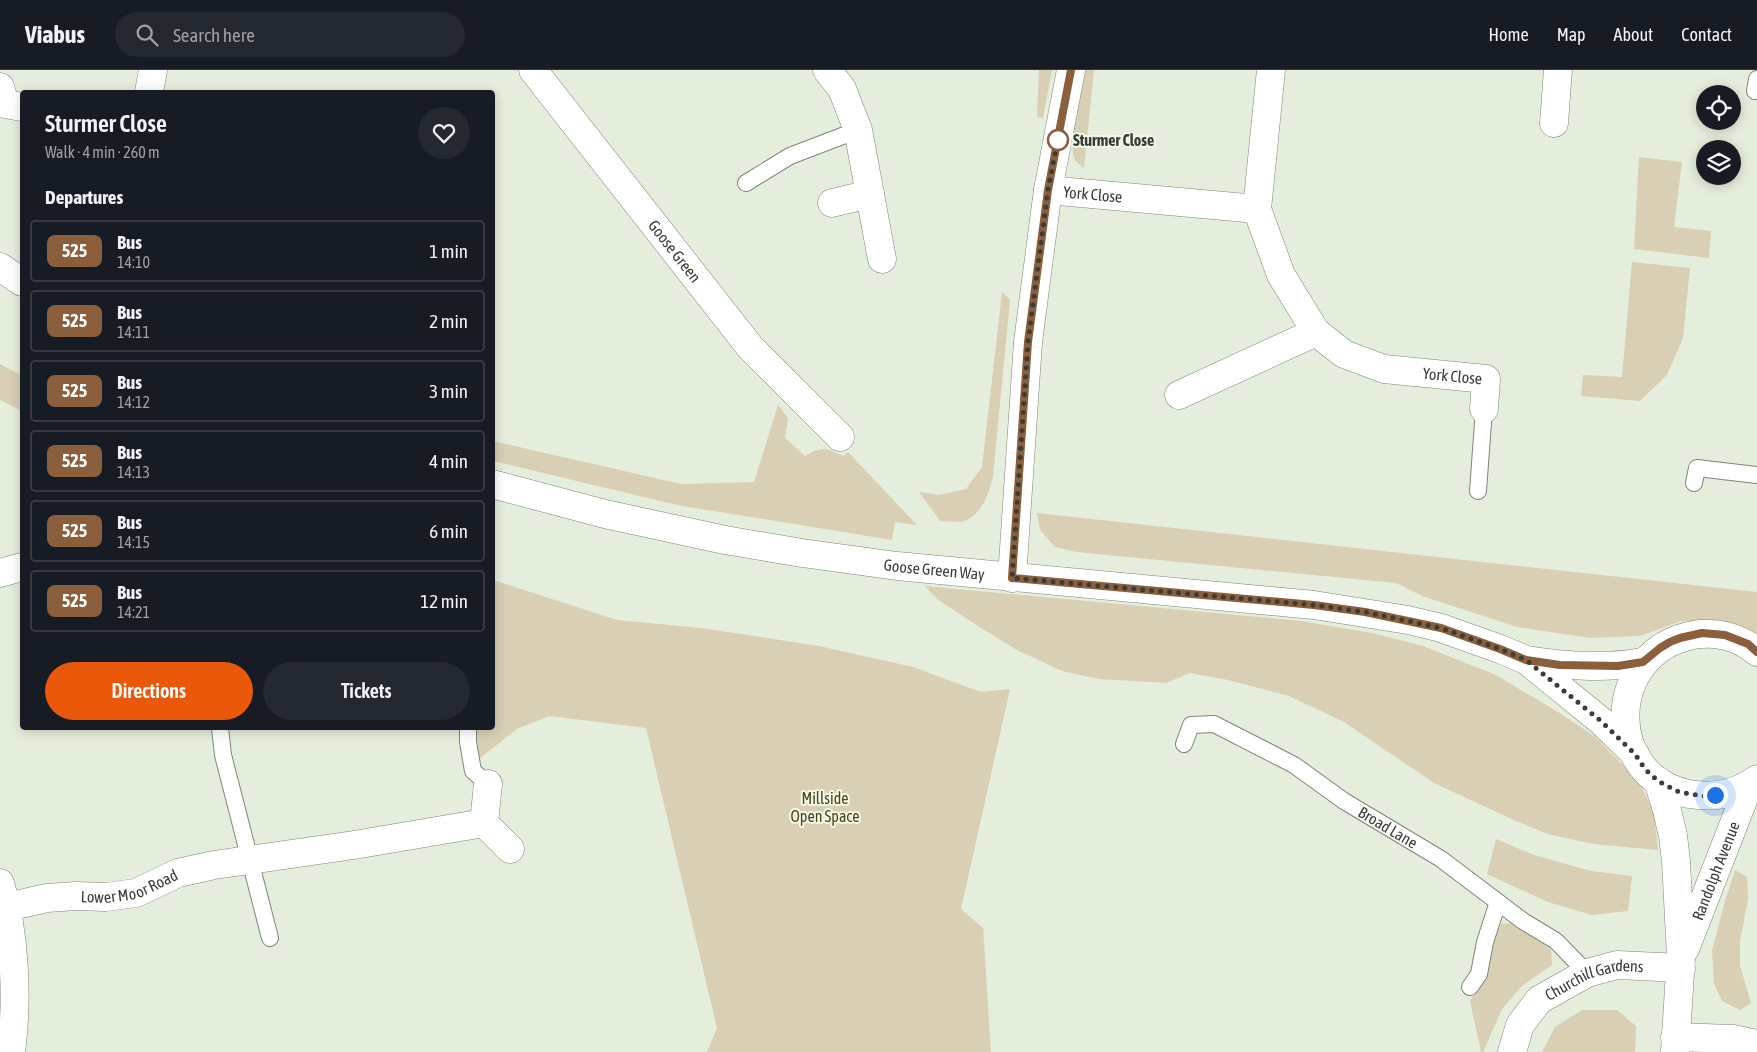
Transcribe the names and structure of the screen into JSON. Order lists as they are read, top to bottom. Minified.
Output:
{"streets":{"street":["York Close","Goose Green","Goose Green Way","Randolph Avenue","Lower Moor Road","Churchill Gardens"],"lane":["Broad Lane"]},"crossings":[["Broad Lane","Churchill Gardens"],["Randolph Avenue","Churchill Gardens"]],"parks":["Millside Open Space"],"places":["Sturmer Close"],"lines":["bus line 525"],"page":{"header":"Viabus","search":"Search here","nav":["Home","Map","About","Contact"],"heading":[["Sturmer Close","Walk · 4 min · 260 m"],"Departures"],"list":[{"mark":"525","name":"Bus","note":"14:10","value":"1 min"},{"mark":"525","name":"Bus","note":"14:11","value":"2 min"},{"mark":"525","name":"Bus","note":"14:12","value":"3 min"},{"mark":"525","name":"Bus","note":"14:13","value":"4 min"},{"mark":"525","name":"Bus","note":"14:15","value":"6 min"},{"mark":"525","name":"Bus","note":"14:21","value":"12 min"}],"buttons":["Directions","Tickets"]}}
